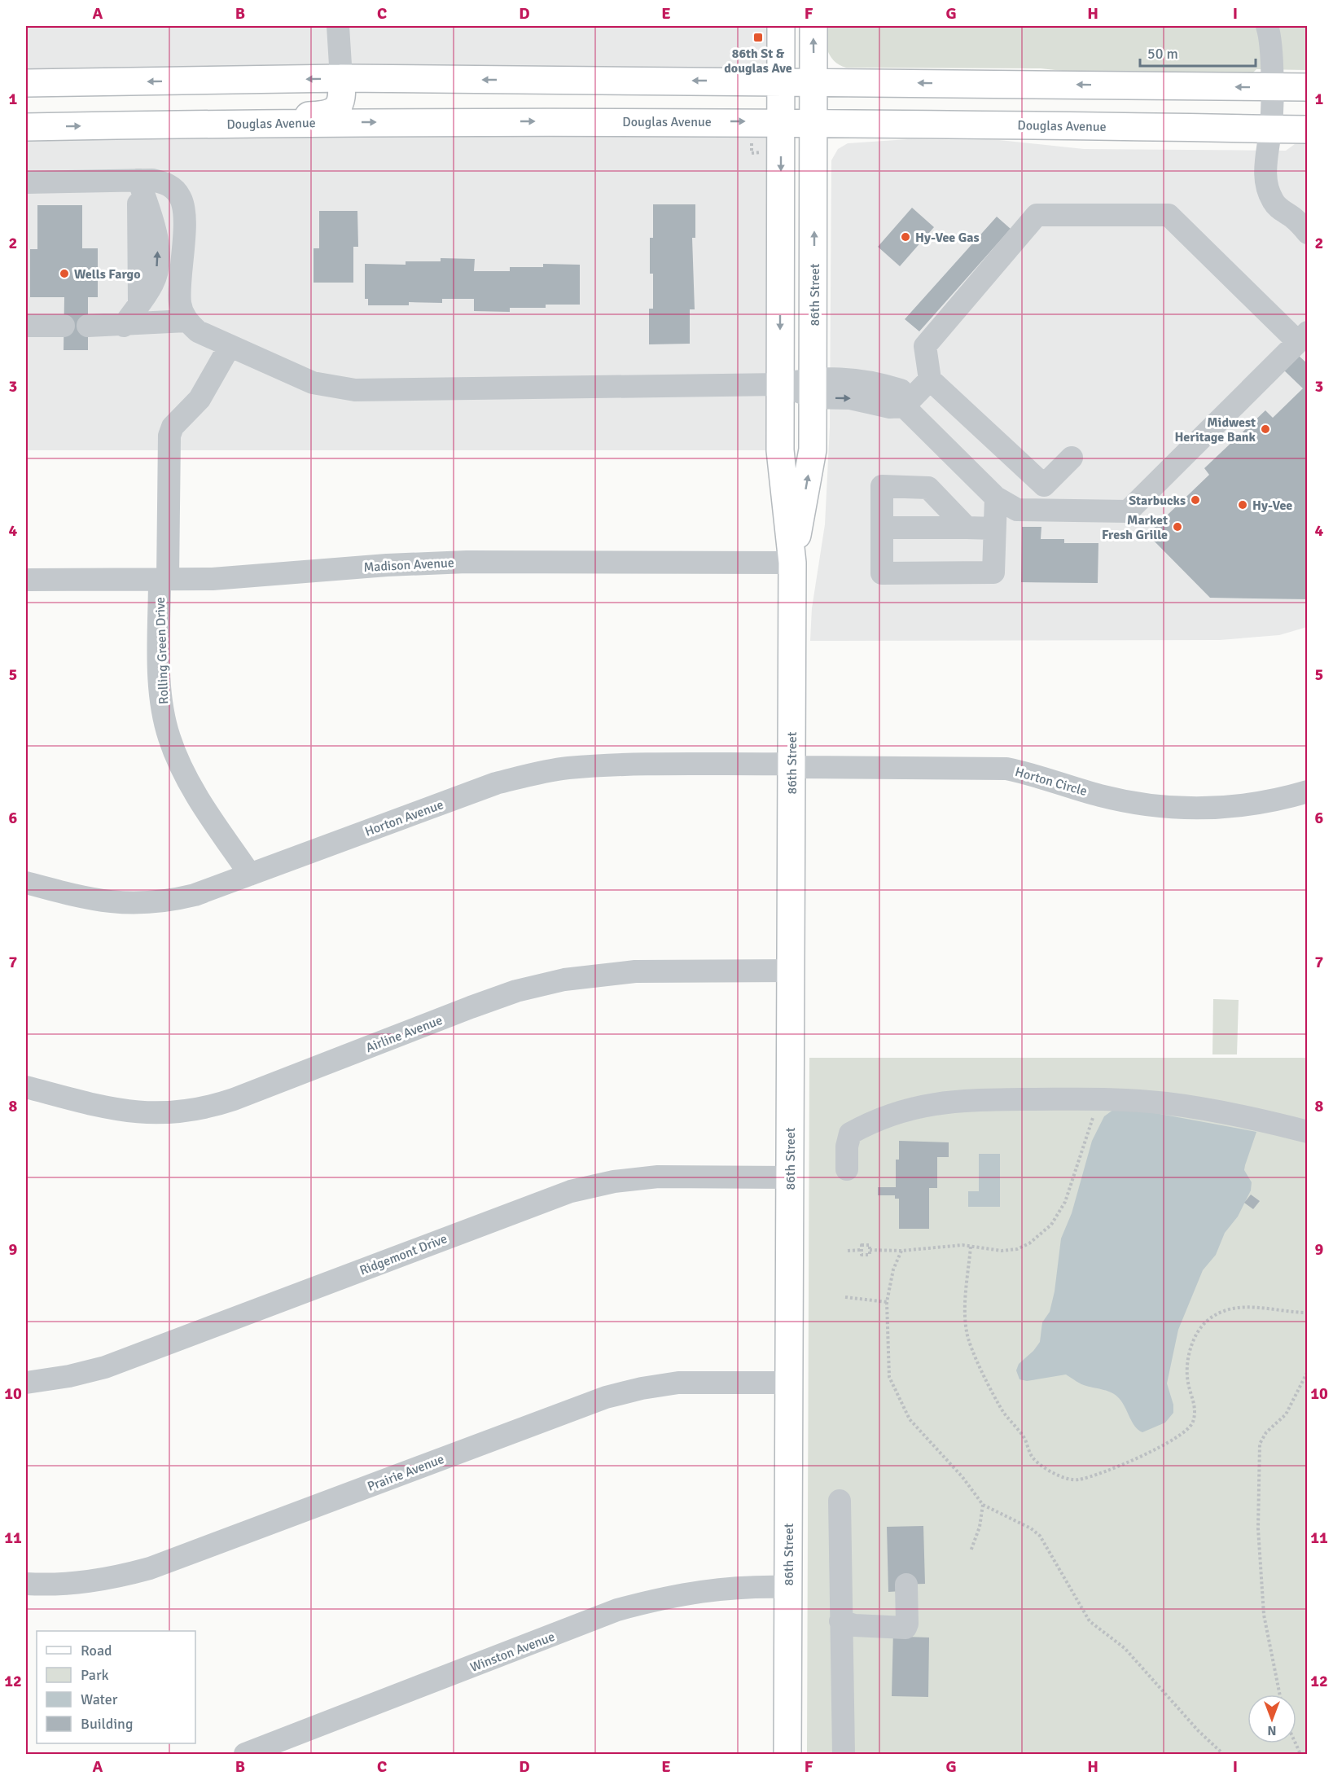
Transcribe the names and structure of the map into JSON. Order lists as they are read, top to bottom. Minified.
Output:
{"streets":{"main road":["Douglas Avenue","86th Street"],"street":["Madison Avenue","Rolling Green Drive","Horton Circle","Horton Avenue","Airline Avenue","Ridgemont Drive","Prairie Avenue","Winston Avenue"]},"crossings":[["Douglas Avenue","86th Street"],["86th Street","Madison Avenue"],["86th Street","Horton Circle"],["86th Street","Horton Avenue"],["86th Street","Airline Avenue"],["86th Street","Ridgemont Drive"],["86th Street","Prairie Avenue"],["86th Street","Winston Avenue"],["Madison Avenue","Rolling Green Drive"],["Rolling Green Drive","Horton Avenue"],["Horton Circle","Horton Avenue"]],"places":{"transit":["86th St & douglas Ave"],"other":["Hy-Vee Gas","Wells Fargo","Midwest Heritage Bank","Starbucks","Hy-Vee","Market Fresh Grille"]},"legend":["Road","Park","Water","Building"],"scale_bar":"50 m","north":"bottom","grid":{"columns":["A","B","C","D","E","F","G","H","I"],"rows":["1","2","3","4","5","6","7","8","9","10","11","12"]}}
